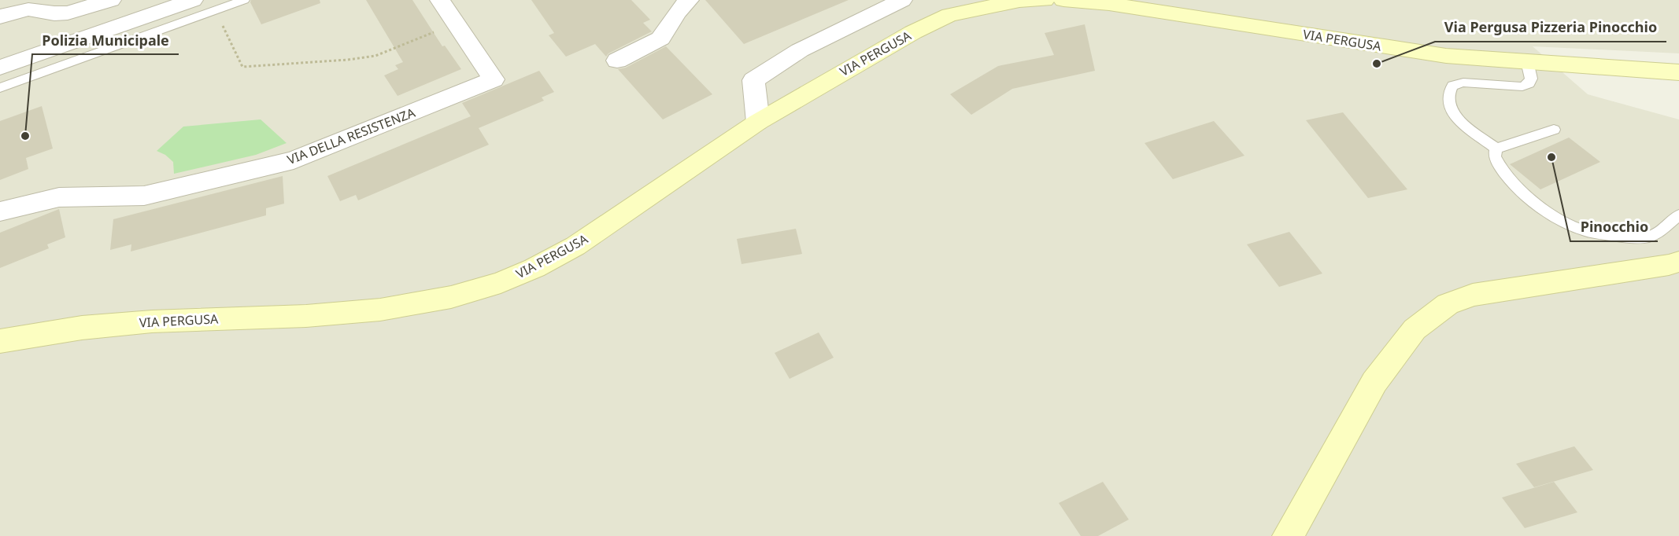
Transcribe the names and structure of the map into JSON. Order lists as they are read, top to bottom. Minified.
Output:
{"streets":{"main road":["VIA PERGUSA"],"street":["VIA DELLA RESISTENZA"]},"places":["Via Pergusa Pizzeria Pinocchio","Polizia Municipale","Pinocchio"]}
